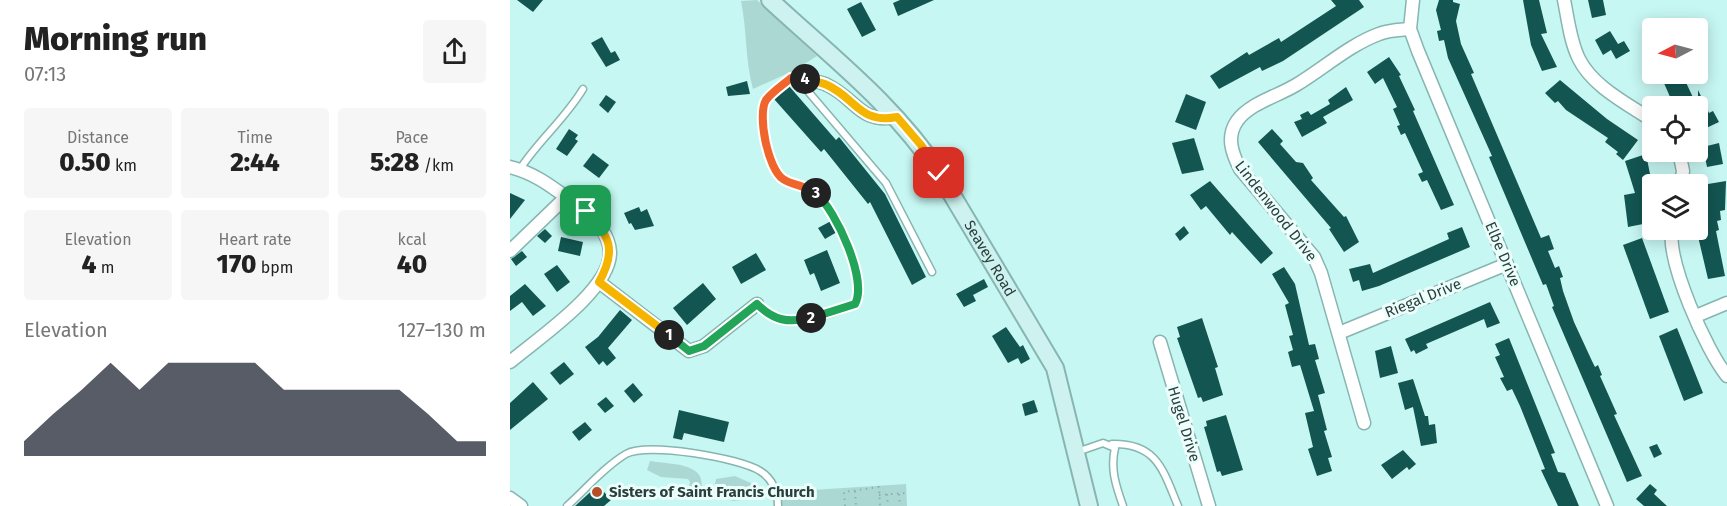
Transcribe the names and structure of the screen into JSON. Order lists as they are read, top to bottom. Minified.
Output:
{"streets":{"street":["Lindenwood Drive","Elbe Drive","Seavey Road","Riegal Drive","Hugel Drive"]},"crossings":[["Lindenwood Drive","Elbe Drive"],["Lindenwood Drive","Riegal Drive"],["Elbe Drive","Riegal Drive"]],"places":["Sisters of Saint Francis Church"],"north":"left","page":{"heading":["Morning run","07:13"],"pins":["4","3","2","1"],"stats":[["Distance","0.50 km"],["Time","2:44"],["Pace","5:28 /km"],["Elevation","4 m"],["Heart rate","170 bpm"],["kcal","40"]],"chart":["Elevation","127–130 m"]}}
